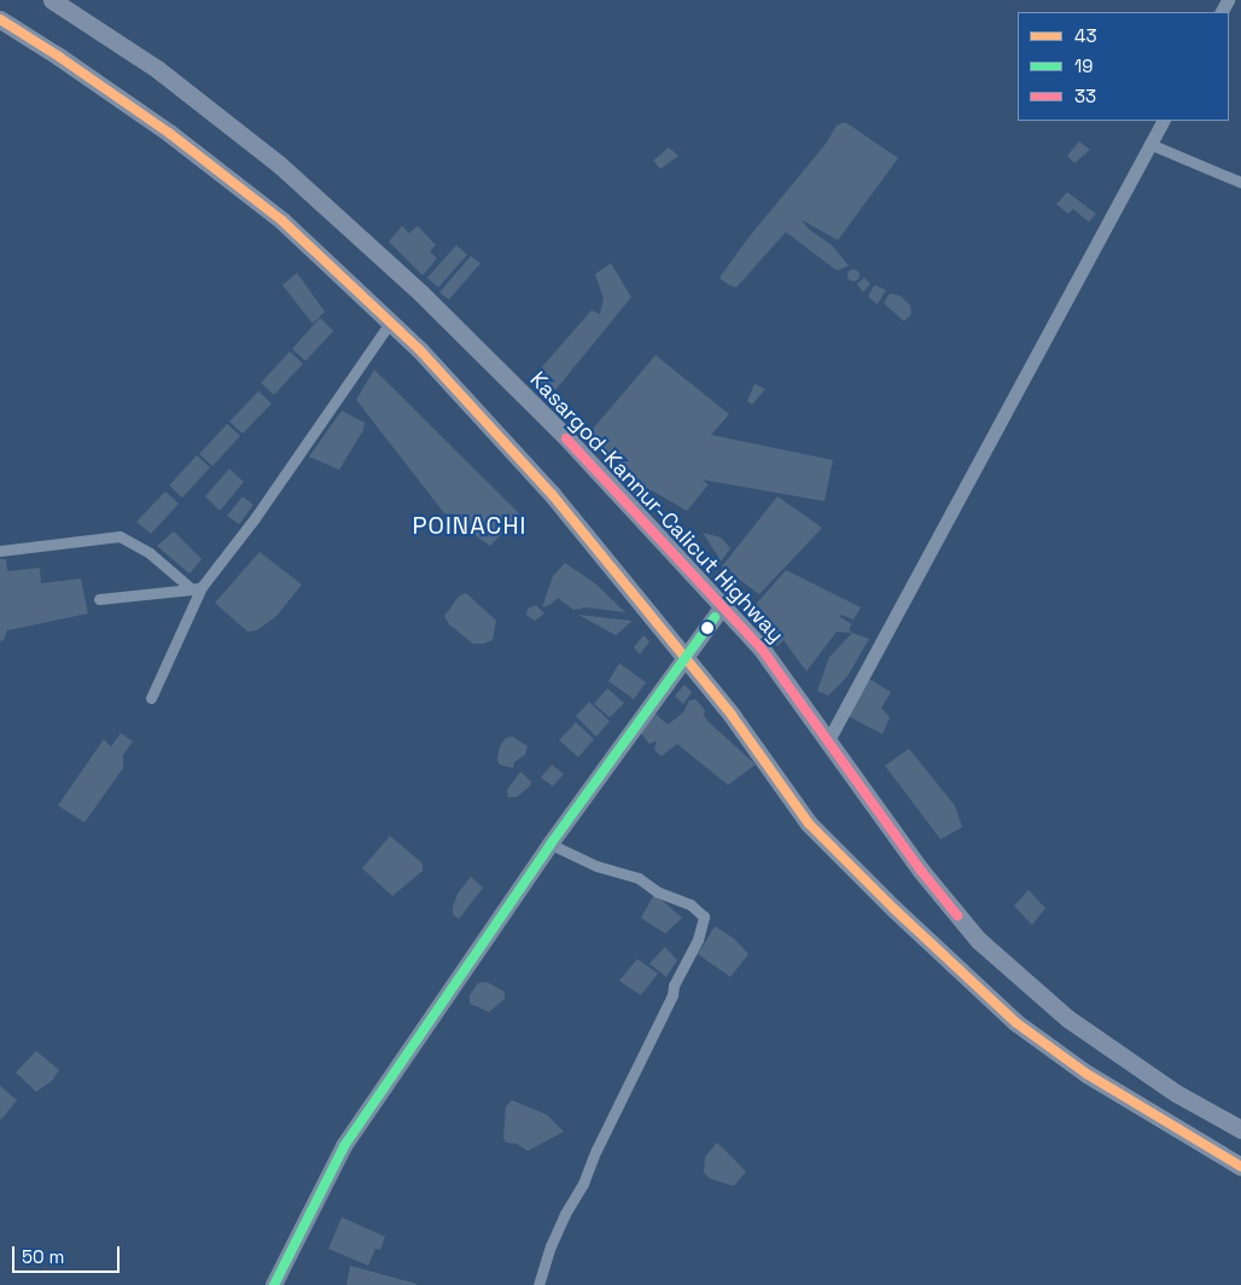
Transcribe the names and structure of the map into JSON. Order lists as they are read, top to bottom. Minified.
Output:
{"streets":{"highway":["Kasargod-Kannur-Calicut Highway"]},"districts":["POINACHI"],"lines":["transit line 43","transit line 33","transit line 19"],"legend":["43","19","33"],"scale_bar":"50 m"}
